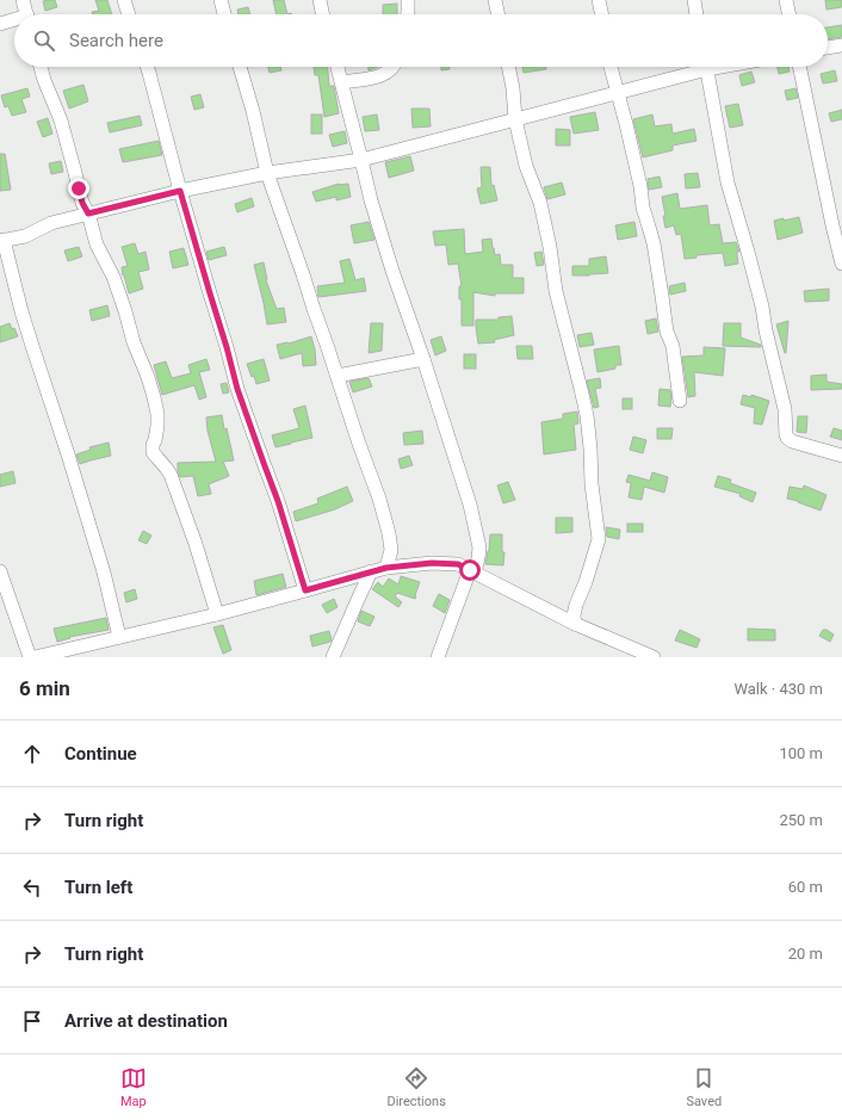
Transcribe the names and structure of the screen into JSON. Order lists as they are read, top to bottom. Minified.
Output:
{"page":{"search":"Search here","heading":["6 min","Walk · 430 m"],"list":[["Continue","100 m"],["Turn right","250 m"],["Turn left","60 m"],["Turn right","20 m"],"Arrive at destination"],"nav":["Map","Directions","Saved"]}}
